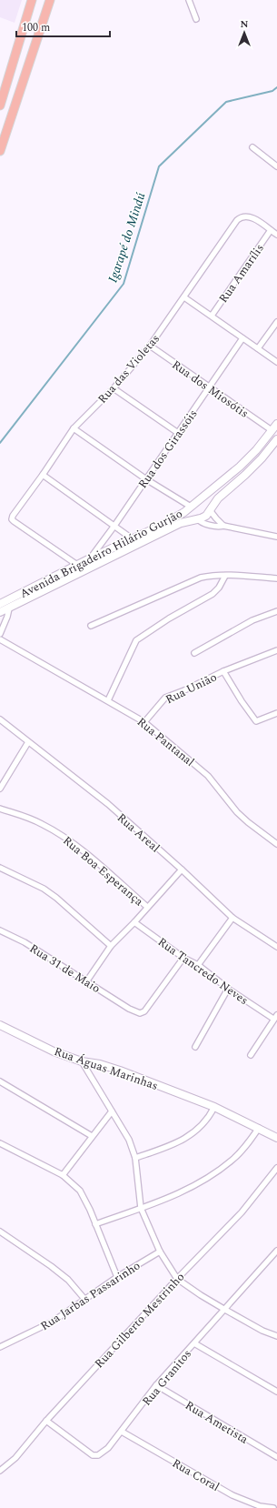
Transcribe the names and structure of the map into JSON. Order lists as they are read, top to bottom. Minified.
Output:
{"streets":{"street":["Rua Amarílis","Rua das Violetas","Rua dos Miosótis","Rua dos Girassóis","Avenida Brigadeiro Hilário Gurjão","Rua União","Rua Pantanal","Rua Areal","Rua Boa Esperança","Rua 31 de Maio","Rua Tancredo Neves","Rua Águas Marinhas","Rua Jarbas Passarinho","Rua Gilberto Mestrinho","Rua Granitos","Rua Ametista","Rua Coral"]},"crossings":[["Rua Amarílis","Rua das Violetas"],["Rua das Violetas","Rua dos Miosótis"],["Rua das Violetas","Avenida Brigadeiro Hilário Gurjão"],["Rua dos Miosótis","Rua dos Girassóis"],["Rua dos Miosótis","Avenida Brigadeiro Hilário Gurjão"],["Rua dos Girassóis","Avenida Brigadeiro Hilário Gurjão"],["Rua União","Rua Pantanal"],["Rua 31 de Maio","Rua Tancredo Neves"],["Rua Gilberto Mestrinho","Rua Granitos"],["Rua Granitos","Rua Ametista"],["Rua Granitos","Rua Coral"]],"water":["Igarapé do Mindú"],"scale_bar":"100 m","north":"top"}
